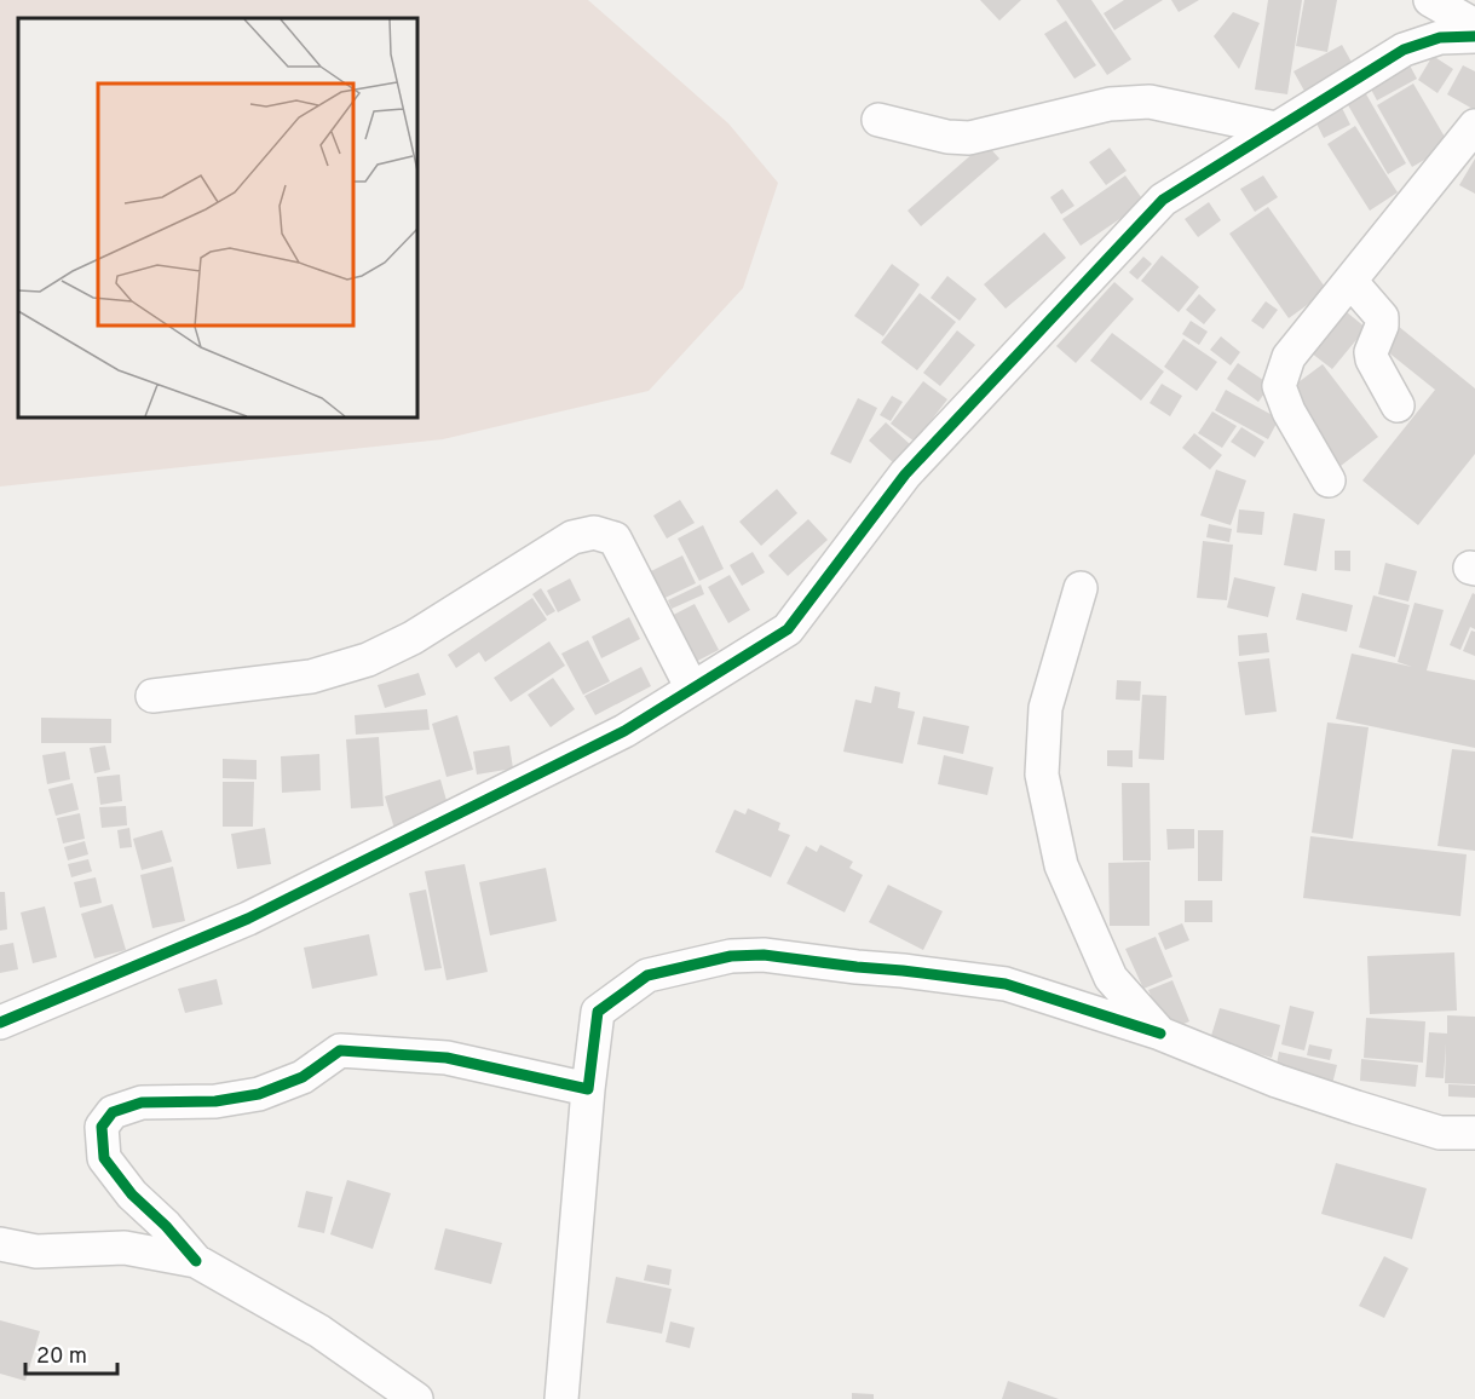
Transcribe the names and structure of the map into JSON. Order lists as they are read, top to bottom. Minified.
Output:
{"scale_bar":"20 m"}
